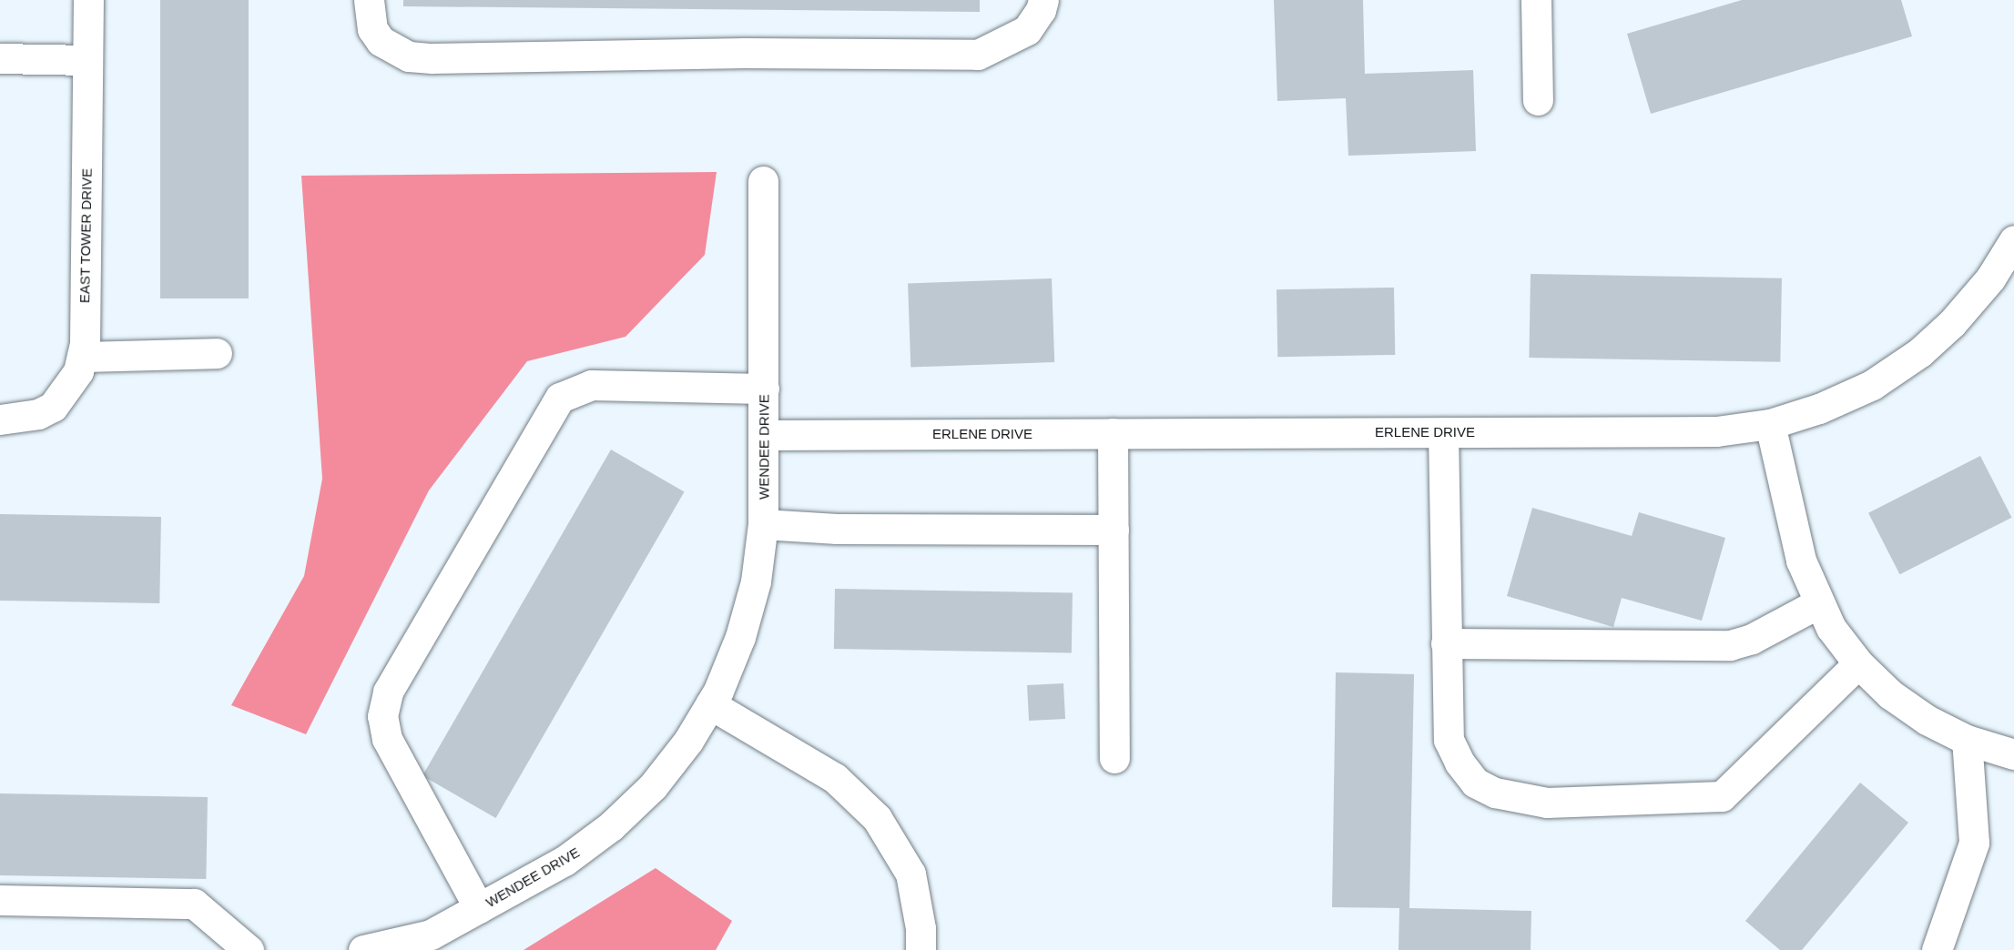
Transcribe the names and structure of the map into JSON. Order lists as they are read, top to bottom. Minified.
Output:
{"streets":{"street":["EAST TOWER DRIVE","ERLENE DRIVE","WENDEE DRIVE"]},"crossings":[["ERLENE DRIVE","WENDEE DRIVE"]]}
